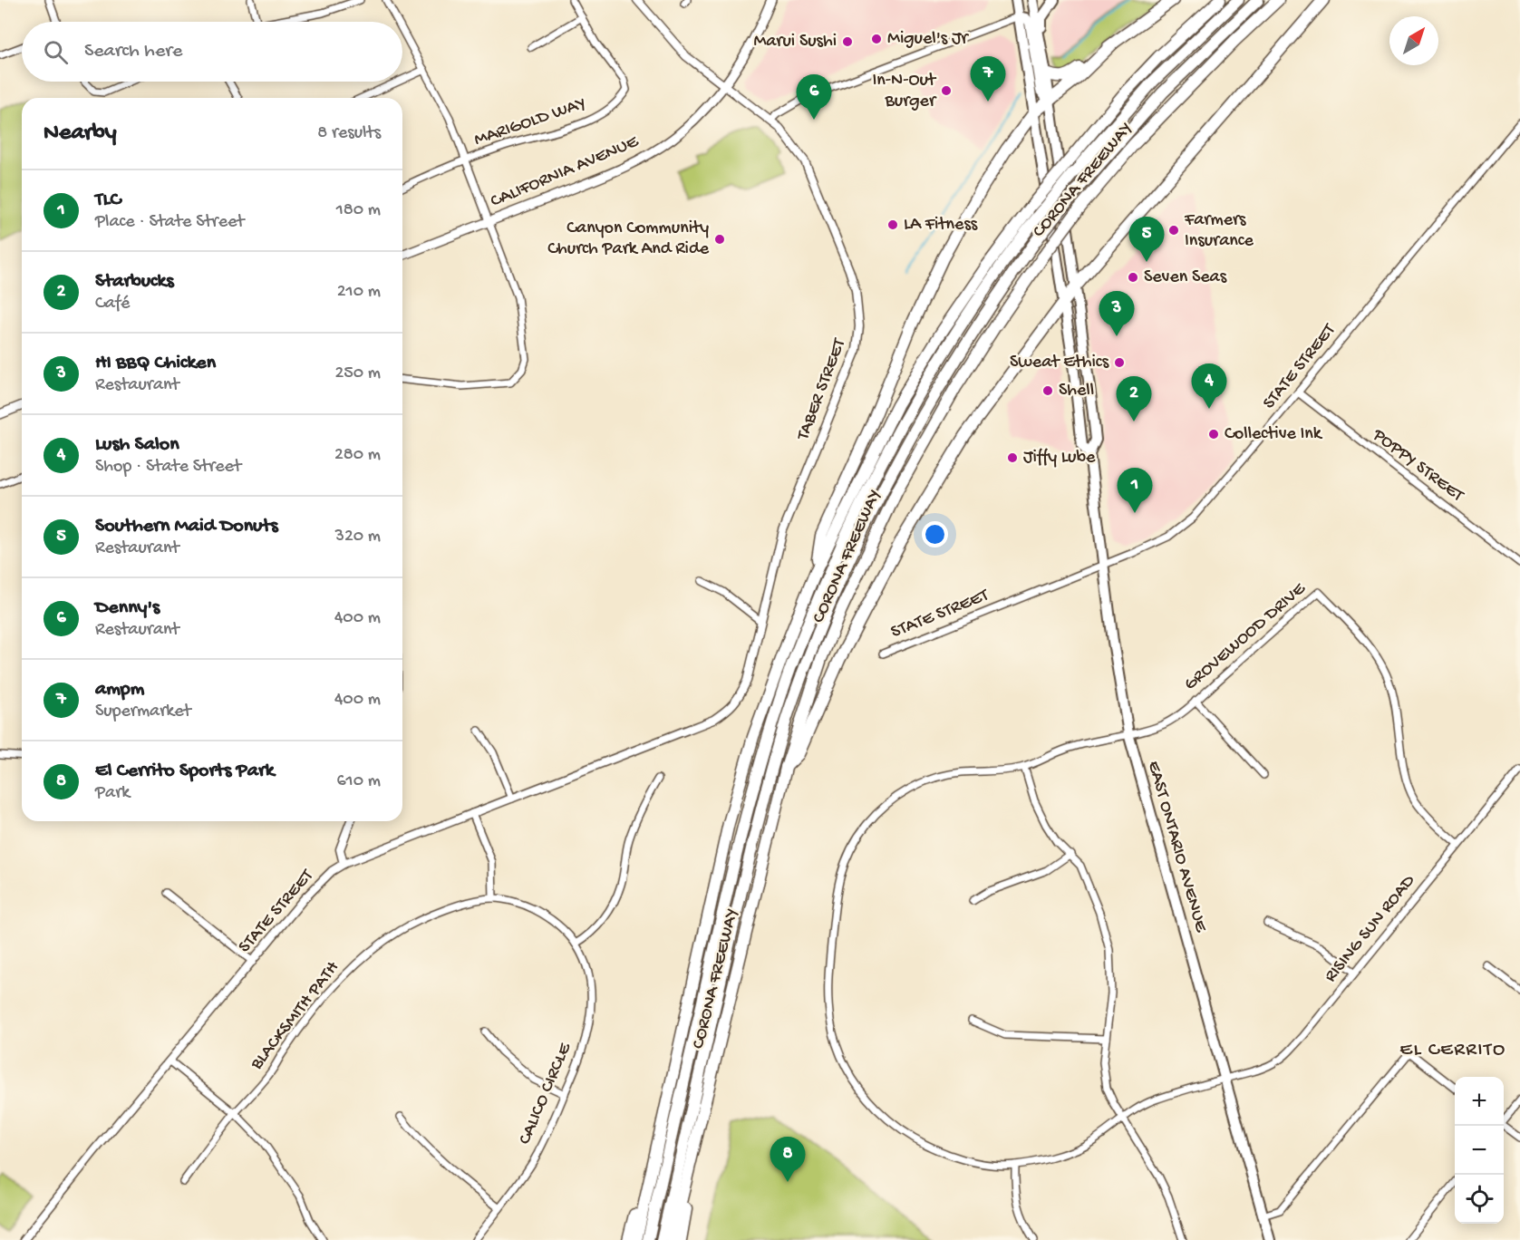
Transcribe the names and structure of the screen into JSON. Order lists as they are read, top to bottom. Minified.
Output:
{"streets":{"highway":["CORONA FREEWAY"],"main road":["CALIFORNIA AVENUE","EAST ONTARIO AVENUE"],"street":["MARIGOLD WAY","STATE STREET","TABER STREET","POPPY STREET","GROVEWOOD DRIVE","RISING SUN ROAD","BLACKSMITH PATH","CALICO CIRCLE"]},"crossings":[["CALIFORNIA AVENUE","TABER STREET"],["STATE STREET","TABER STREET"],["STATE STREET","POPPY STREET"],["STATE STREET","EAST ONTARIO AVENUE"],["GROVEWOOD DRIVE","EAST ONTARIO AVENUE"],["GROVEWOOD DRIVE","RISING SUN ROAD"],["EAST ONTARIO AVENUE","RISING SUN ROAD"],["BLACKSMITH PATH","CALICO CIRCLE"]],"districts":["EL CERRITO"],"places":["Miguel's Jr","Marui Sushi","In-N-Out Burger","LA Fitness","Farmers Insurance","Canyon Community Church Park And Ride","Seven Seas","Sweat Ethics","Shell","Collective Ink","Jiffy Lube"],"north":"top right","page":{"search":"Search here","pins":["7","6","5","3","4","2","1","8"],"heading":["Nearby","8 results"],"list":[{"mark":"1","name":"TLC","note":"Place · State Street","value":"180 m"},{"mark":"2","name":"Starbucks","note":"Café","value":"210 m"},{"mark":"3","name":"HI BBQ Chicken","note":"Restaurant","value":"250 m"},{"mark":"4","name":"Lush Salon","note":"Shop · State Street","value":"280 m"},{"mark":"5","name":"Southern Maid Donuts","note":"Restaurant","value":"320 m"},{"mark":"6","name":"Denny's","note":"Restaurant","value":"400 m"},{"mark":"7","name":"ampm","note":"Supermarket","value":"400 m"},{"mark":"8","name":"El Cerrito Sports Park","note":"Park","value":"610 m"}],"map_buttons":["+","−"]}}
